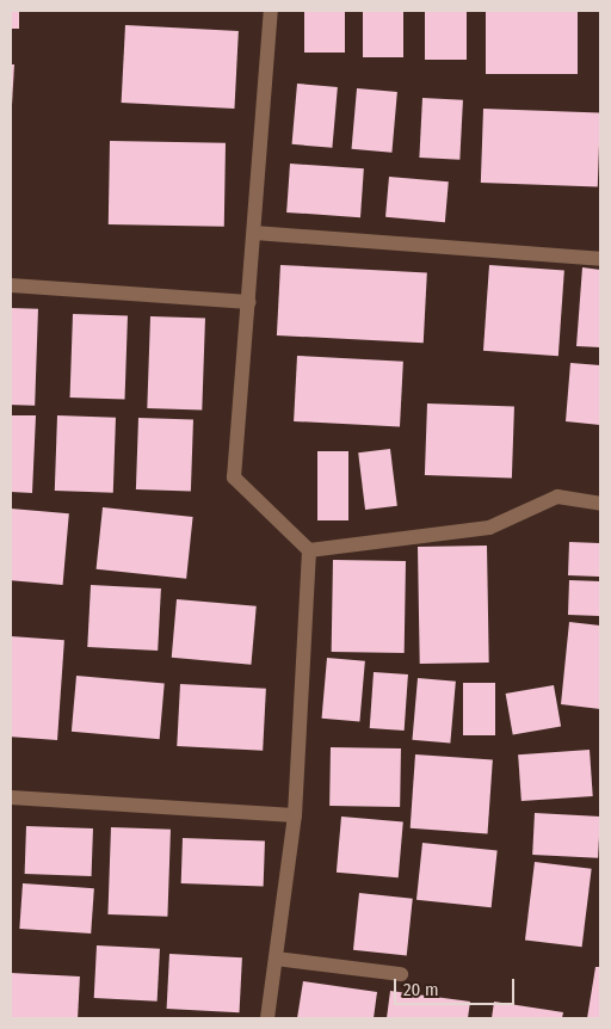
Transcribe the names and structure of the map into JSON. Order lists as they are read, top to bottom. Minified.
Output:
{"scale_bar":"20 m"}
